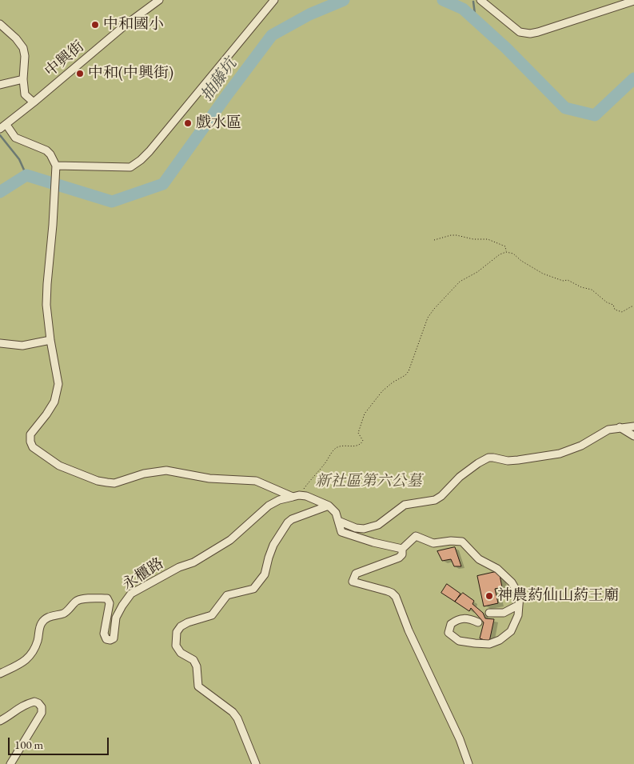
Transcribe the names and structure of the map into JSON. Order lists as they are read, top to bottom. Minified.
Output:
{"streets":{"street":["中興街","永櫃路"]},"water":["抽藤坑"],"parks":["新社區第六公墓"],"places":["中和國小","中和(中興街)","戲水區","神農葯仙山葯王廟"],"scale_bar":"100 m"}
